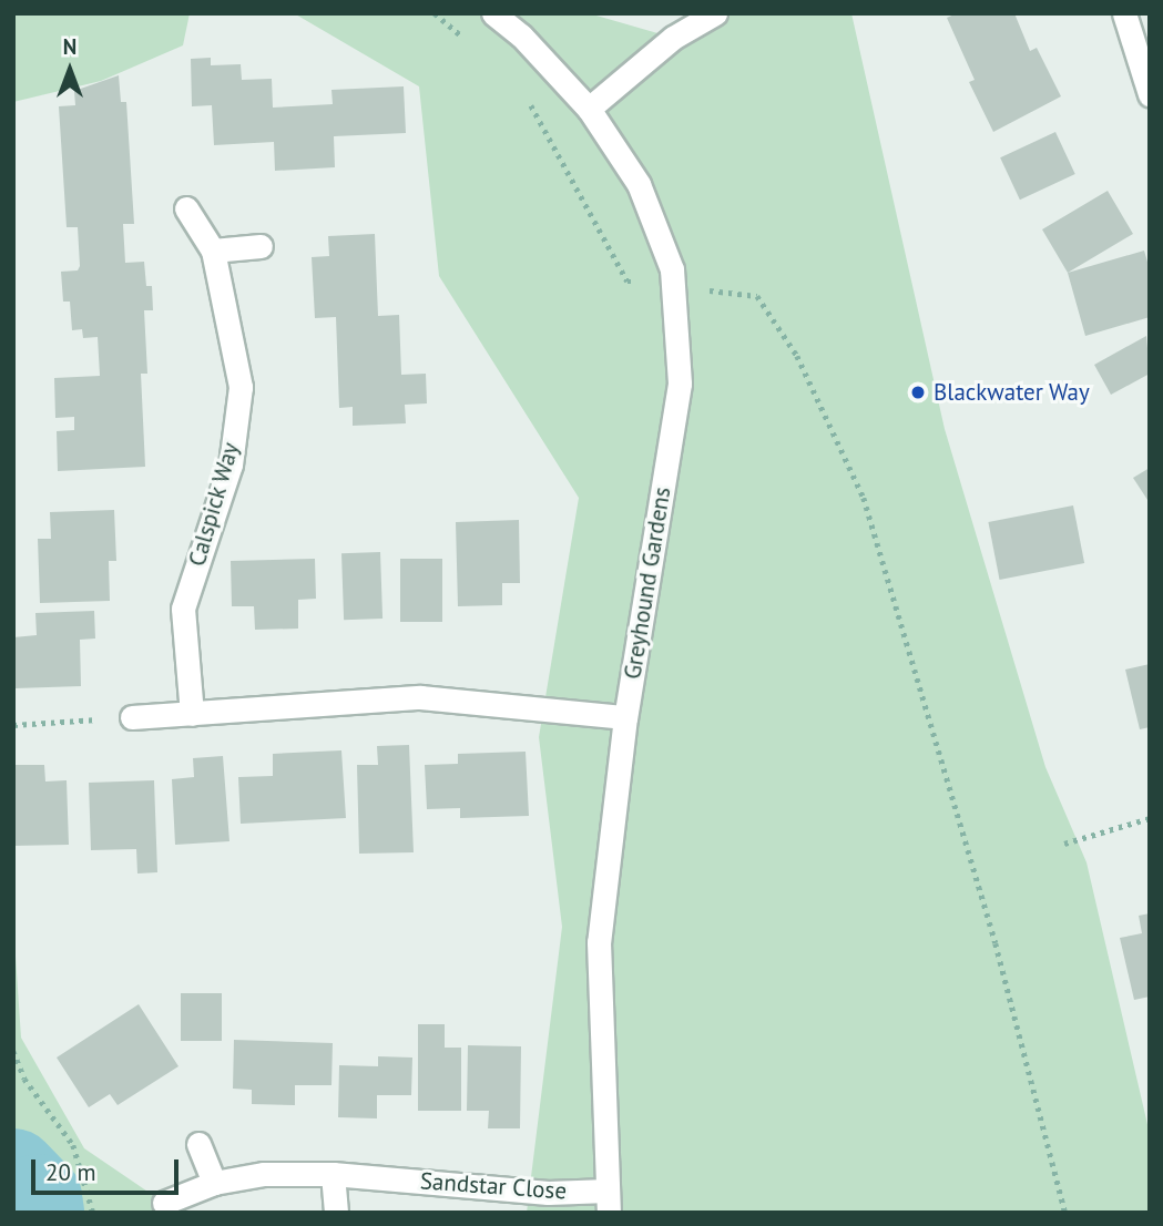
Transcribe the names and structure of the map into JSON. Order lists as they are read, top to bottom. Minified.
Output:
{"streets":{"street":["Calspick Way","Greyhound Gardens","Sandstar Close"]},"crossings":[["Greyhound Gardens","Sandstar Close"]],"places":["Blackwater Way"],"scale_bar":"20 m","north":"top"}
